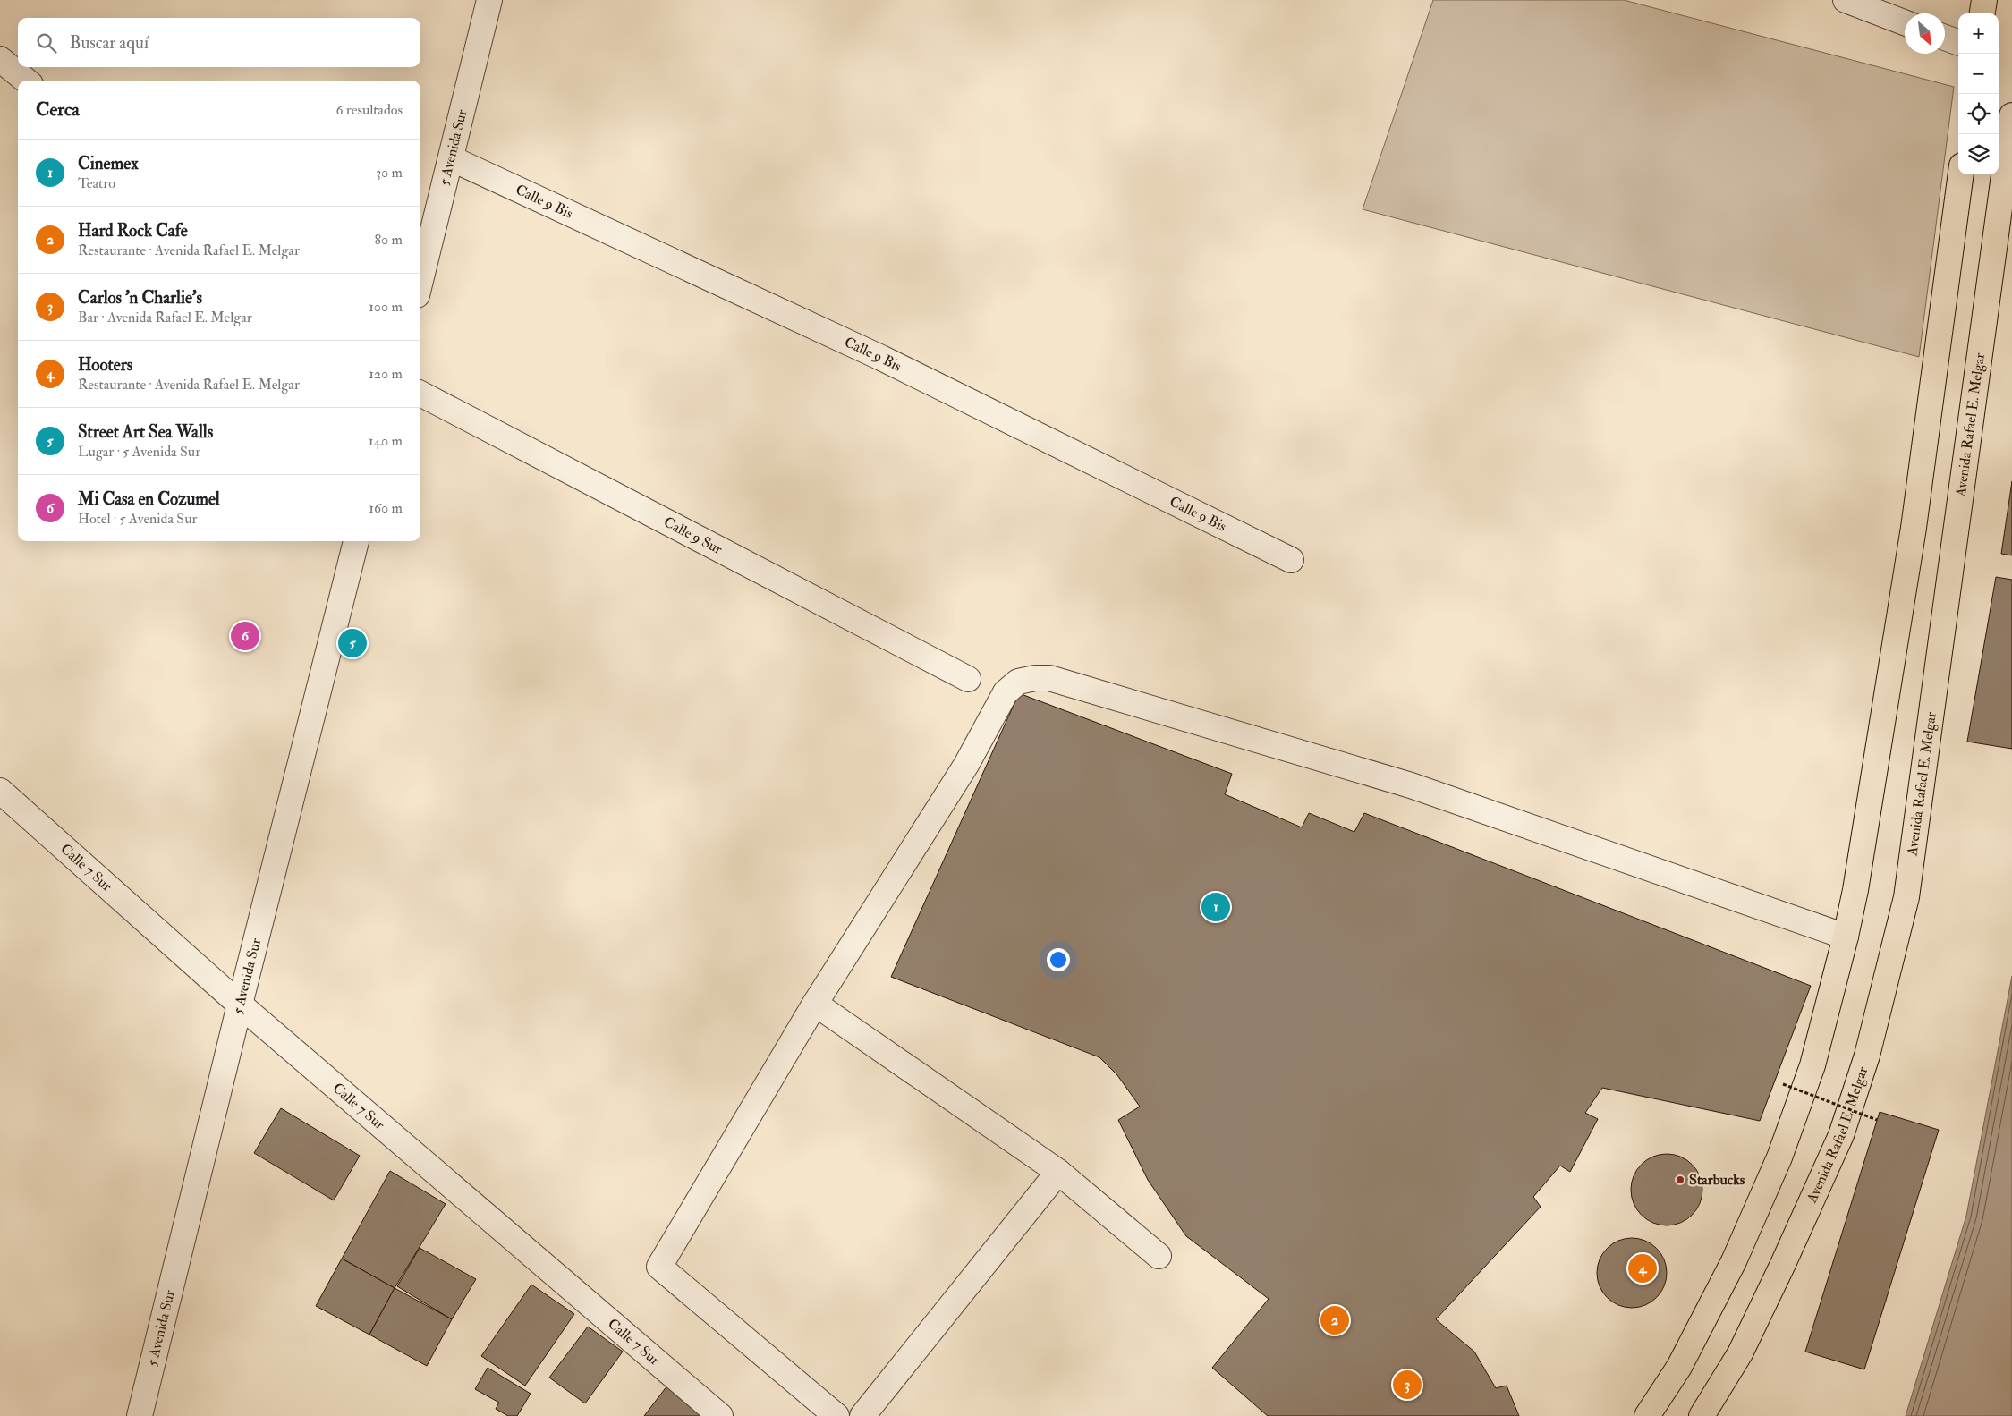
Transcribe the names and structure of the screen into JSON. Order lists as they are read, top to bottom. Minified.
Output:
{"streets":{"main road":["Avenida Rafael E. Melgar"],"street":["5 Avenida Sur","Calle 9 Bis","Calle 9 Sur","Calle 7 Sur"]},"crossings":[["5 Avenida Sur","Calle 9 Bis"],["5 Avenida Sur","Calle 7 Sur"]],"places":["Starbucks"],"north":"bottom right","page":{"map_buttons":["+","−"],"search":"Buscar aquí","heading":["Cerca","6 resultados"],"list":[{"mark":"1","name":"Cinemex","note":"Teatro","value":"30 m"},{"mark":"2","name":"Hard Rock Cafe","note":"Restaurante · Avenida Rafael E. Melgar","value":"80 m"},{"mark":"3","name":"Carlos 'n Charlie's","note":"Bar · Avenida Rafael E. Melgar","value":"100 m"},{"mark":"4","name":"Hooters","note":"Restaurante · Avenida Rafael E. Melgar","value":"120 m"},{"mark":"5","name":"Street Art Sea Walls","note":"Lugar · 5 Avenida Sur","value":"140 m"},{"mark":"6","name":"Mi Casa en Cozumel","note":"Hotel · 5 Avenida Sur","value":"160 m"}],"pins":["6","5","1","4","2","3"]}}
